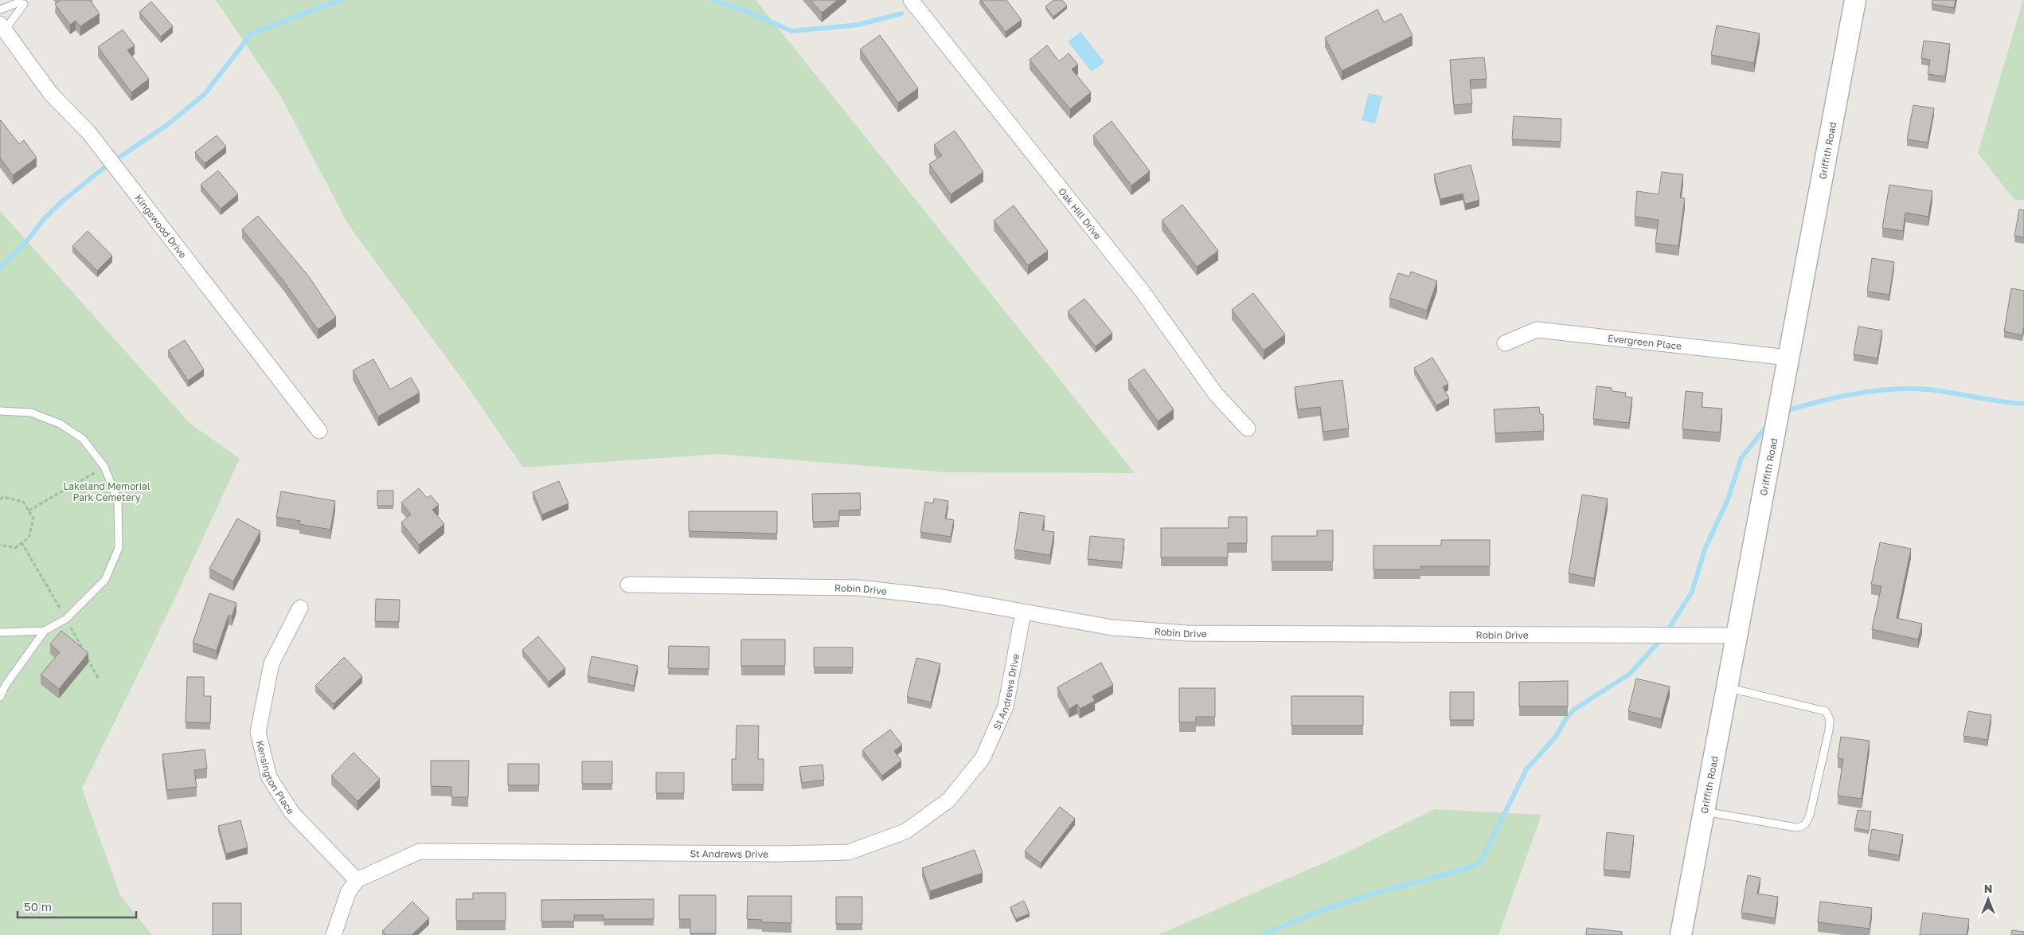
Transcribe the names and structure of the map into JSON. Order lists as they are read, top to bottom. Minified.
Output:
{"streets":{"street":["Griffith Road","Oak Hill Drive","Kingswood Drive","Evergreen Place","Robin Drive","St Andrews Drive","Kensington Place"]},"crossings":[["Griffith Road","Evergreen Place"],["Griffith Road","Robin Drive"],["Robin Drive","St Andrews Drive"],["St Andrews Drive","Kensington Place"]],"parks":["Lakeland Memorial Park Cemetery"],"scale_bar":"50 m","north":"top"}
